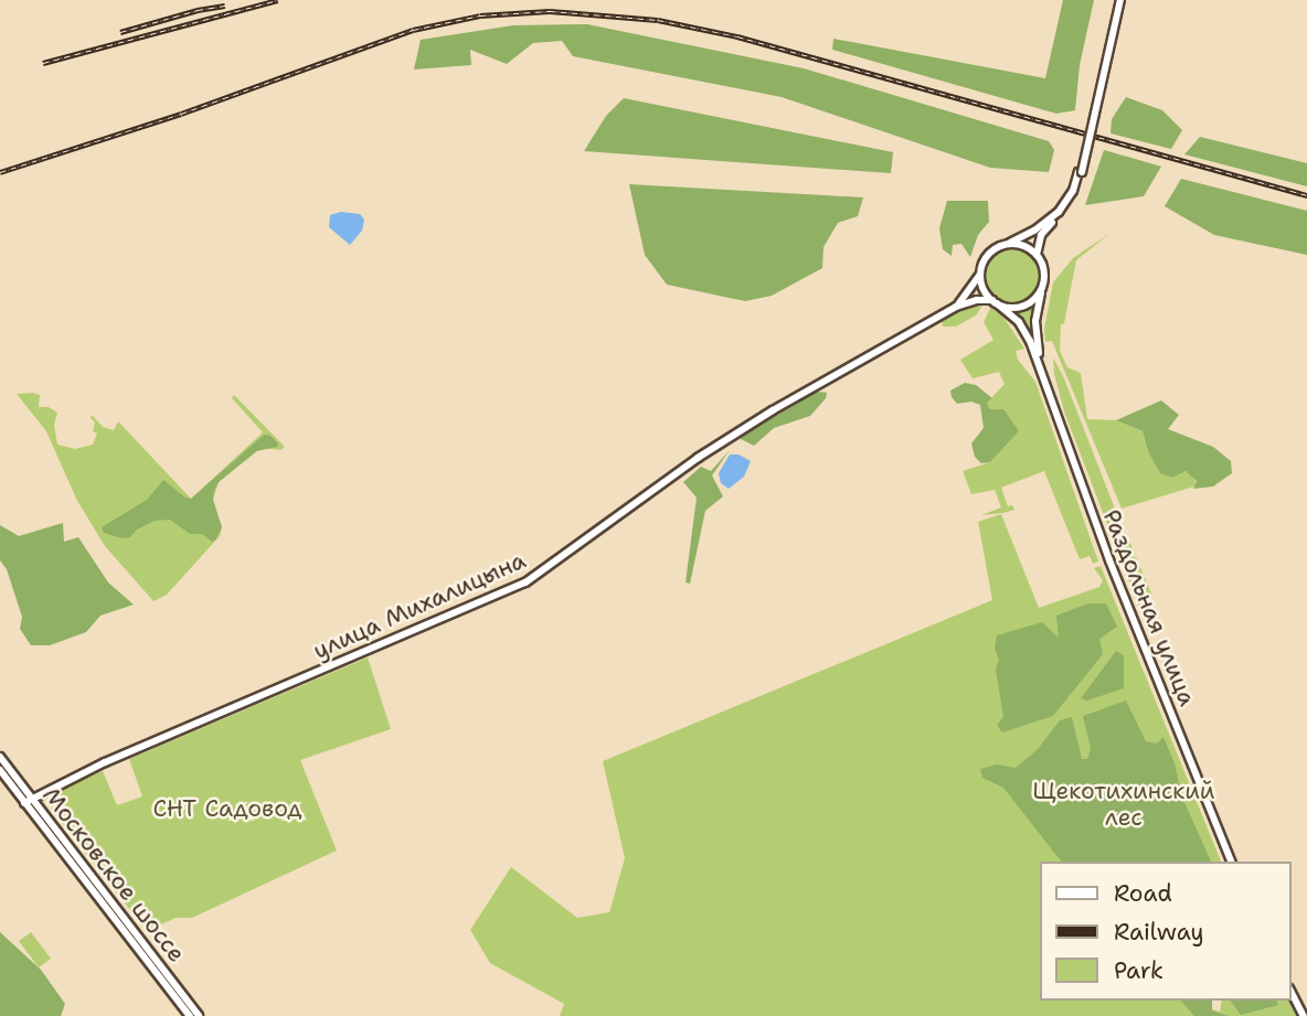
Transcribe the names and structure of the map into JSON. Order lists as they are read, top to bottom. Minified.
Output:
{"streets":{"main road":["улица Михалицына","Раздольная улица","Московское шоссе"]},"crossings":[["улица Михалицына","Раздольная улица"],["улица Михалицына","Московское шоссе"]],"parks":["Щекотихинский лес","СНТ Садовод"],"legend":["Road","Railway","Park"]}
